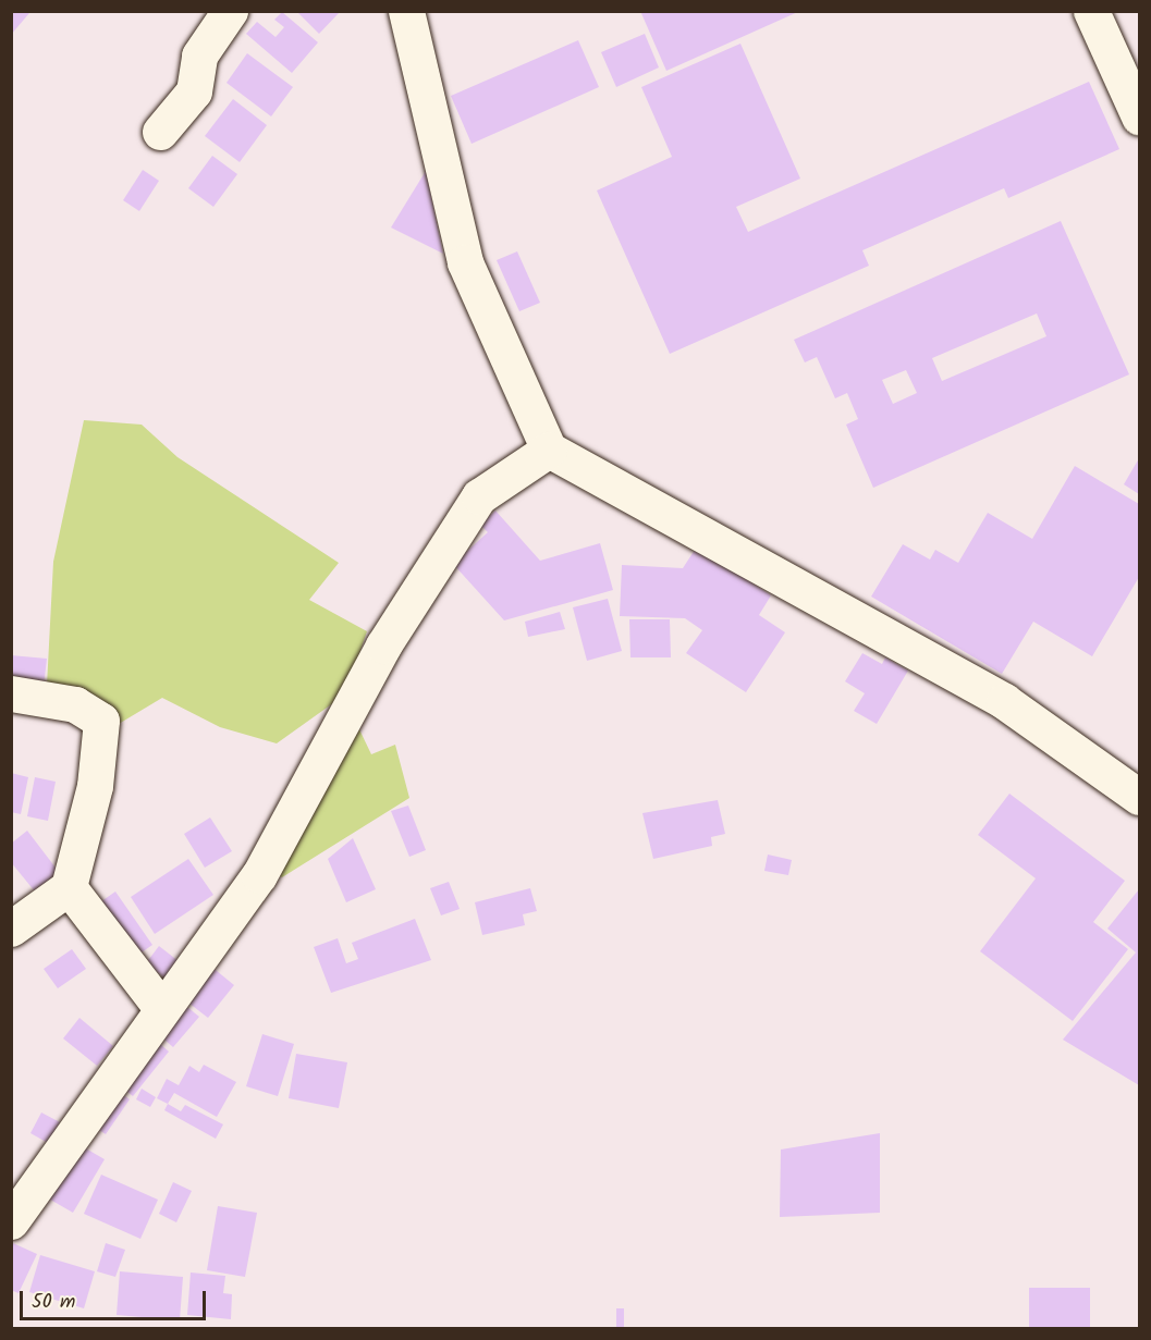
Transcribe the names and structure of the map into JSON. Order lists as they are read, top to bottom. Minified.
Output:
{"scale_bar":"50 m"}
